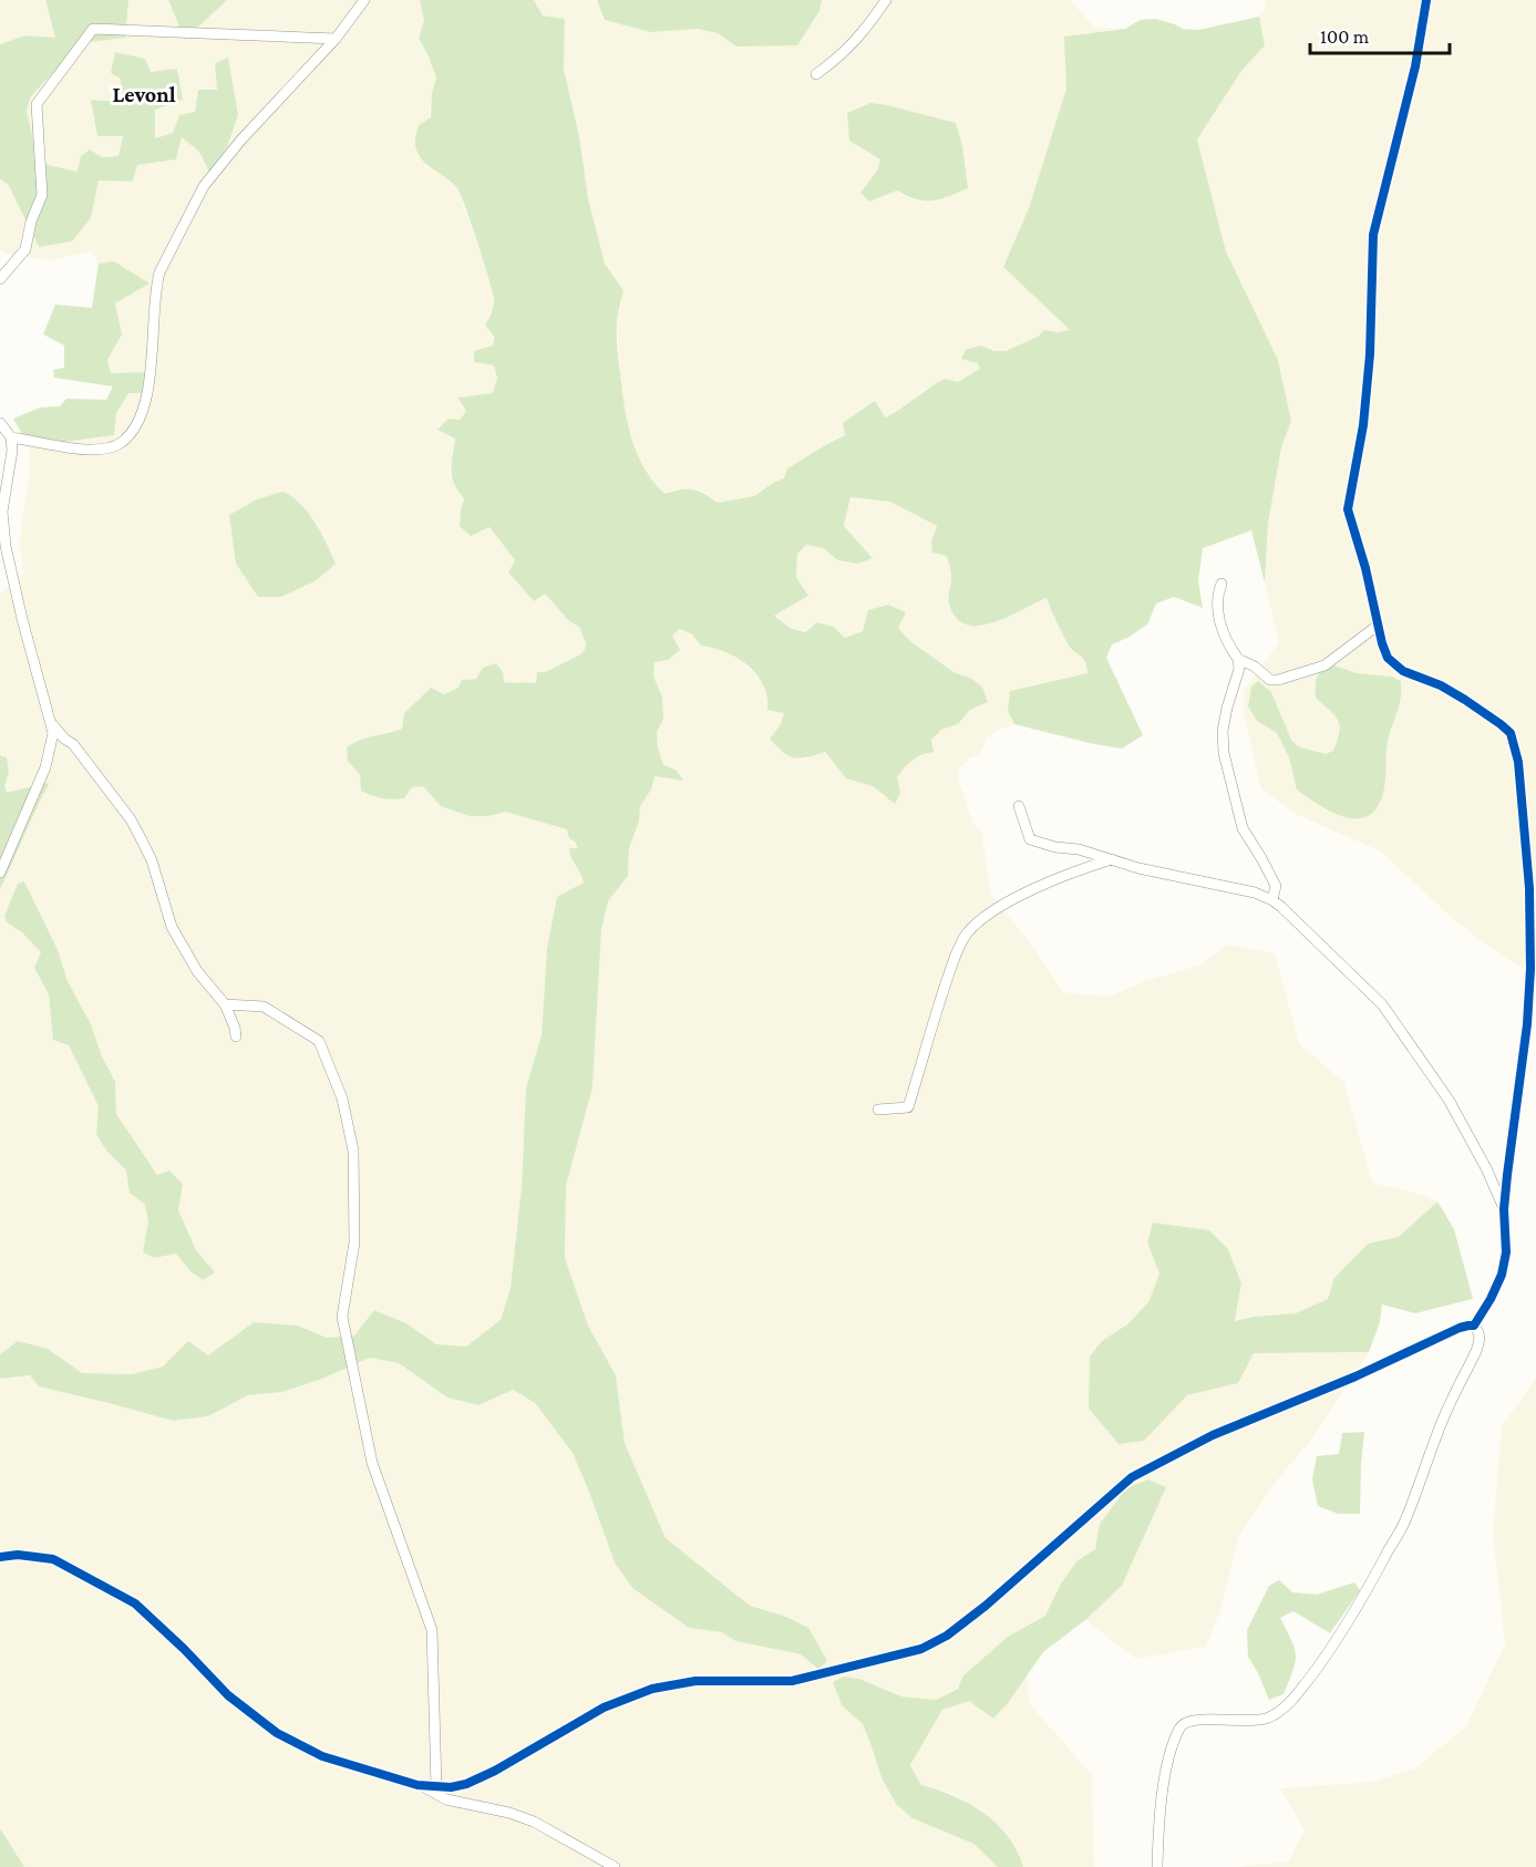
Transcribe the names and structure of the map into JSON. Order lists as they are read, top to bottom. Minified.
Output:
{"districts":["Levonl"],"scale_bar":"100 m"}
